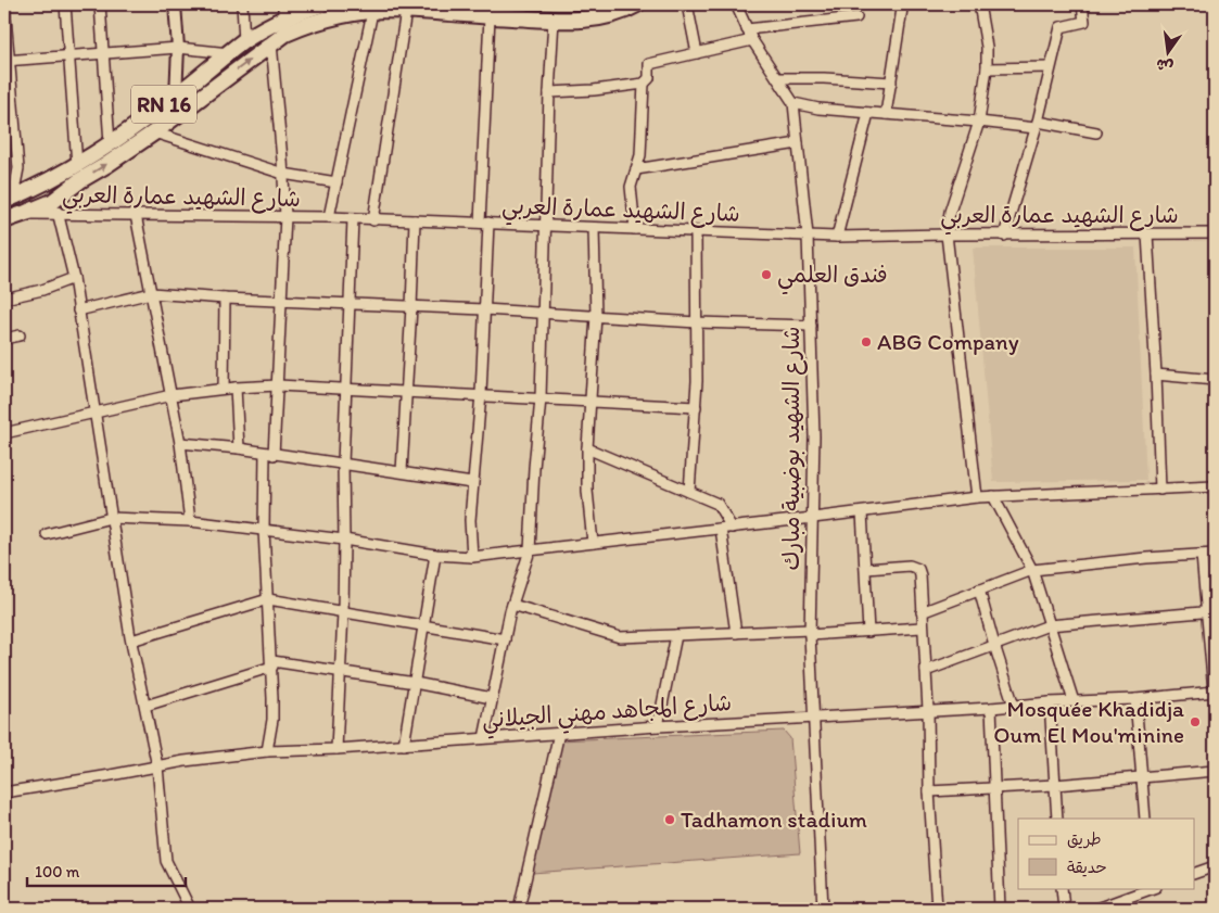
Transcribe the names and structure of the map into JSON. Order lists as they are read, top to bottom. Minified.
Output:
{"streets":{"main road":["RN 16"],"street":["شارع الشهيد عمارة العربي","شارع الشهيد بوضبية مبارك","شارع المجاهد مهني الجيلاني"]},"crossings":[["RN 16","شارع الشهيد عمارة العربي"],["شارع الشهيد عمارة العربي","شارع الشهيد بوضبية مبارك"],["شارع الشهيد بوضبية مبارك","شارع المجاهد مهني الجيلاني"]],"places":["فندق العلمي","ABG Company","Mosquée Khadidja Oum El Mou'minine","Tadhamon stadium"],"legend":["طريق","حديقة"],"scale_bar":"100 m","north":"bottom"}
